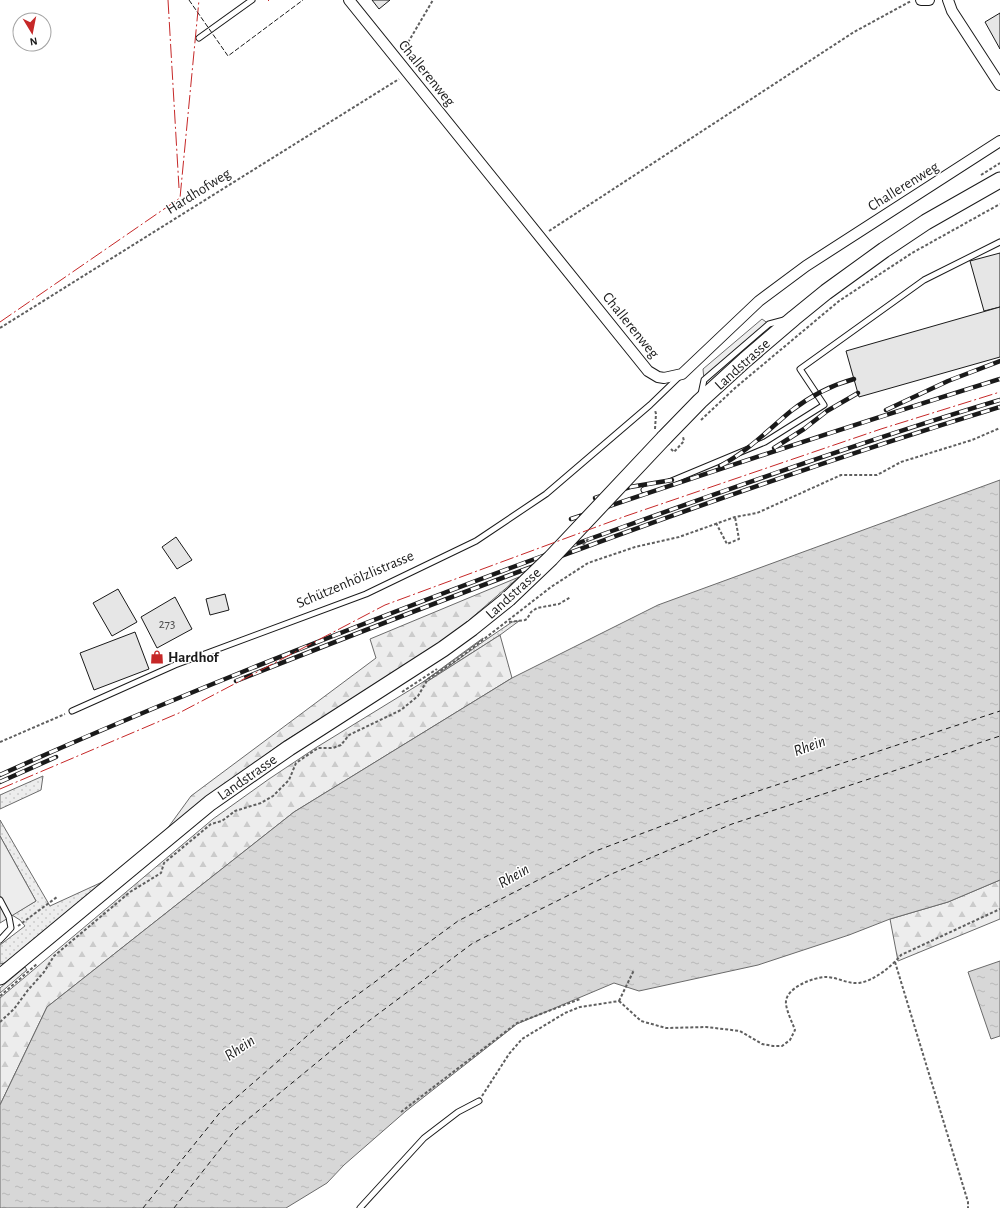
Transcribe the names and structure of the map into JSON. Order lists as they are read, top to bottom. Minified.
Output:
{"streets":{"main road":["Landstrasse"],"street":["Challerenweg"],"lane":["Schützenhölzlistrasse"],"path":["Hardhofweg"]},"crossings":[["Challerenweg","Hardhofweg"],["Challerenweg","Schützenhölzlistrasse"]],"water":["Rhein"],"places":{"shop":["Hardhof"]},"house_numbers":["273"],"north":"bottom"}
